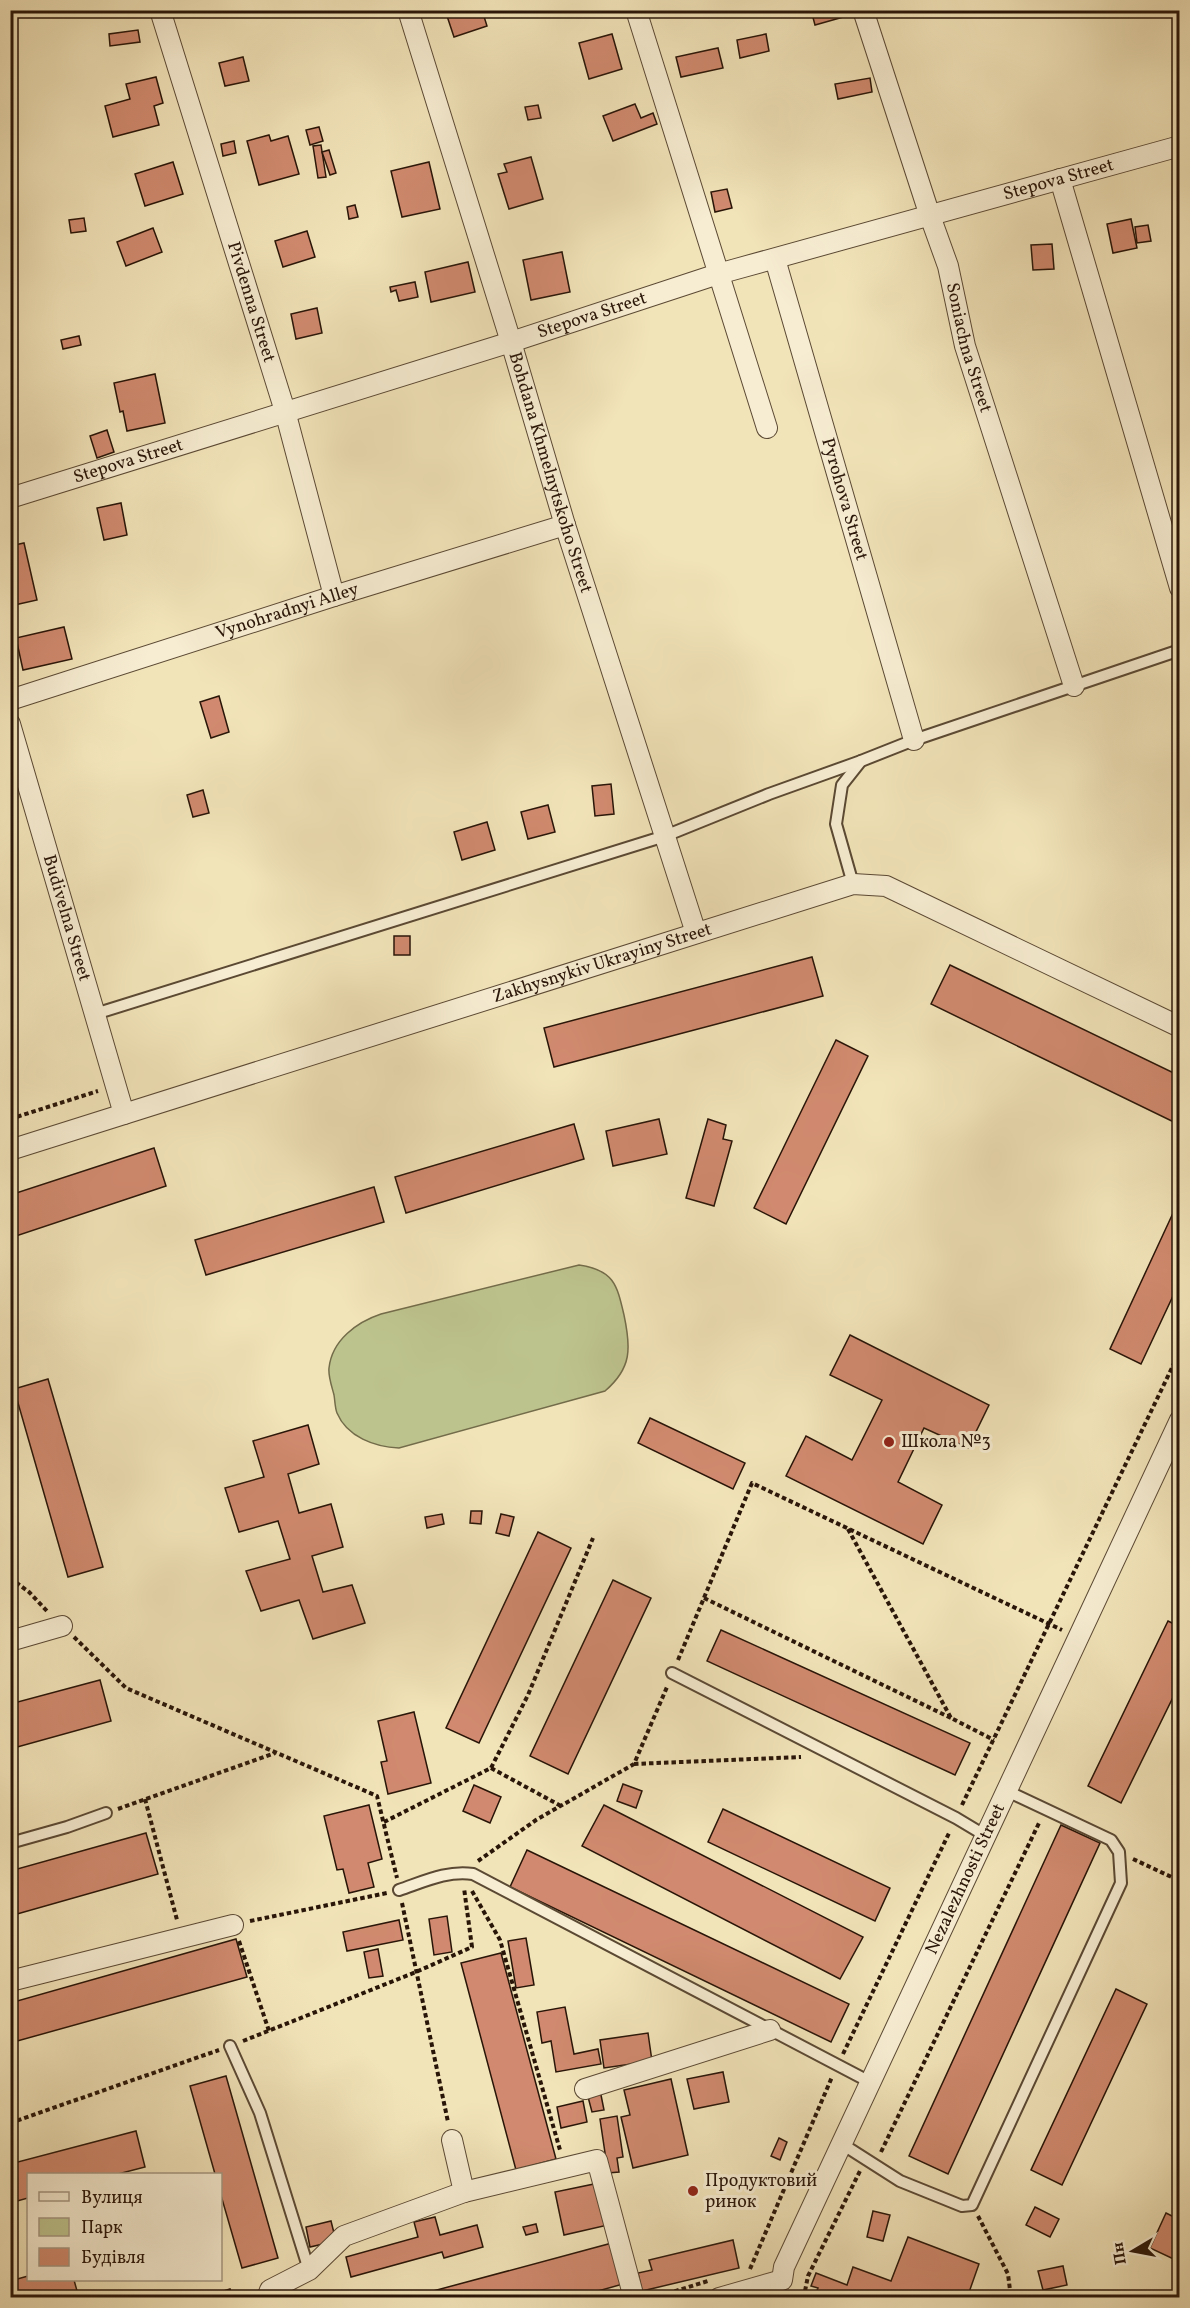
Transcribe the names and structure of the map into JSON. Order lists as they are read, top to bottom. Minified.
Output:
{"streets":{"street":["Stepova Street","Pivdenna Street","Soniachna Street","Bohdana Khmelnytskoho Street","Pyrohova Street","Vynohradnyi Alley","Budivelna Street","Zakhysnykiv Ukrayiny Street","Nezalezhnosti Street"]},"crossings":[["Stepova Street","Pivdenna Street"],["Stepova Street","Soniachna Street"],["Stepova Street","Bohdana Khmelnytskoho Street"],["Stepova Street","Pyrohova Street"],["Pivdenna Street","Vynohradnyi Alley"],["Bohdana Khmelnytskoho Street","Vynohradnyi Alley"],["Bohdana Khmelnytskoho Street","Zakhysnykiv Ukrayiny Street"],["Budivelna Street","Zakhysnykiv Ukrayiny Street"]],"places":["Школа №3","Продуктовий ринок"],"legend":["Вулиця","Парк","Будівля"],"north":"left"}
